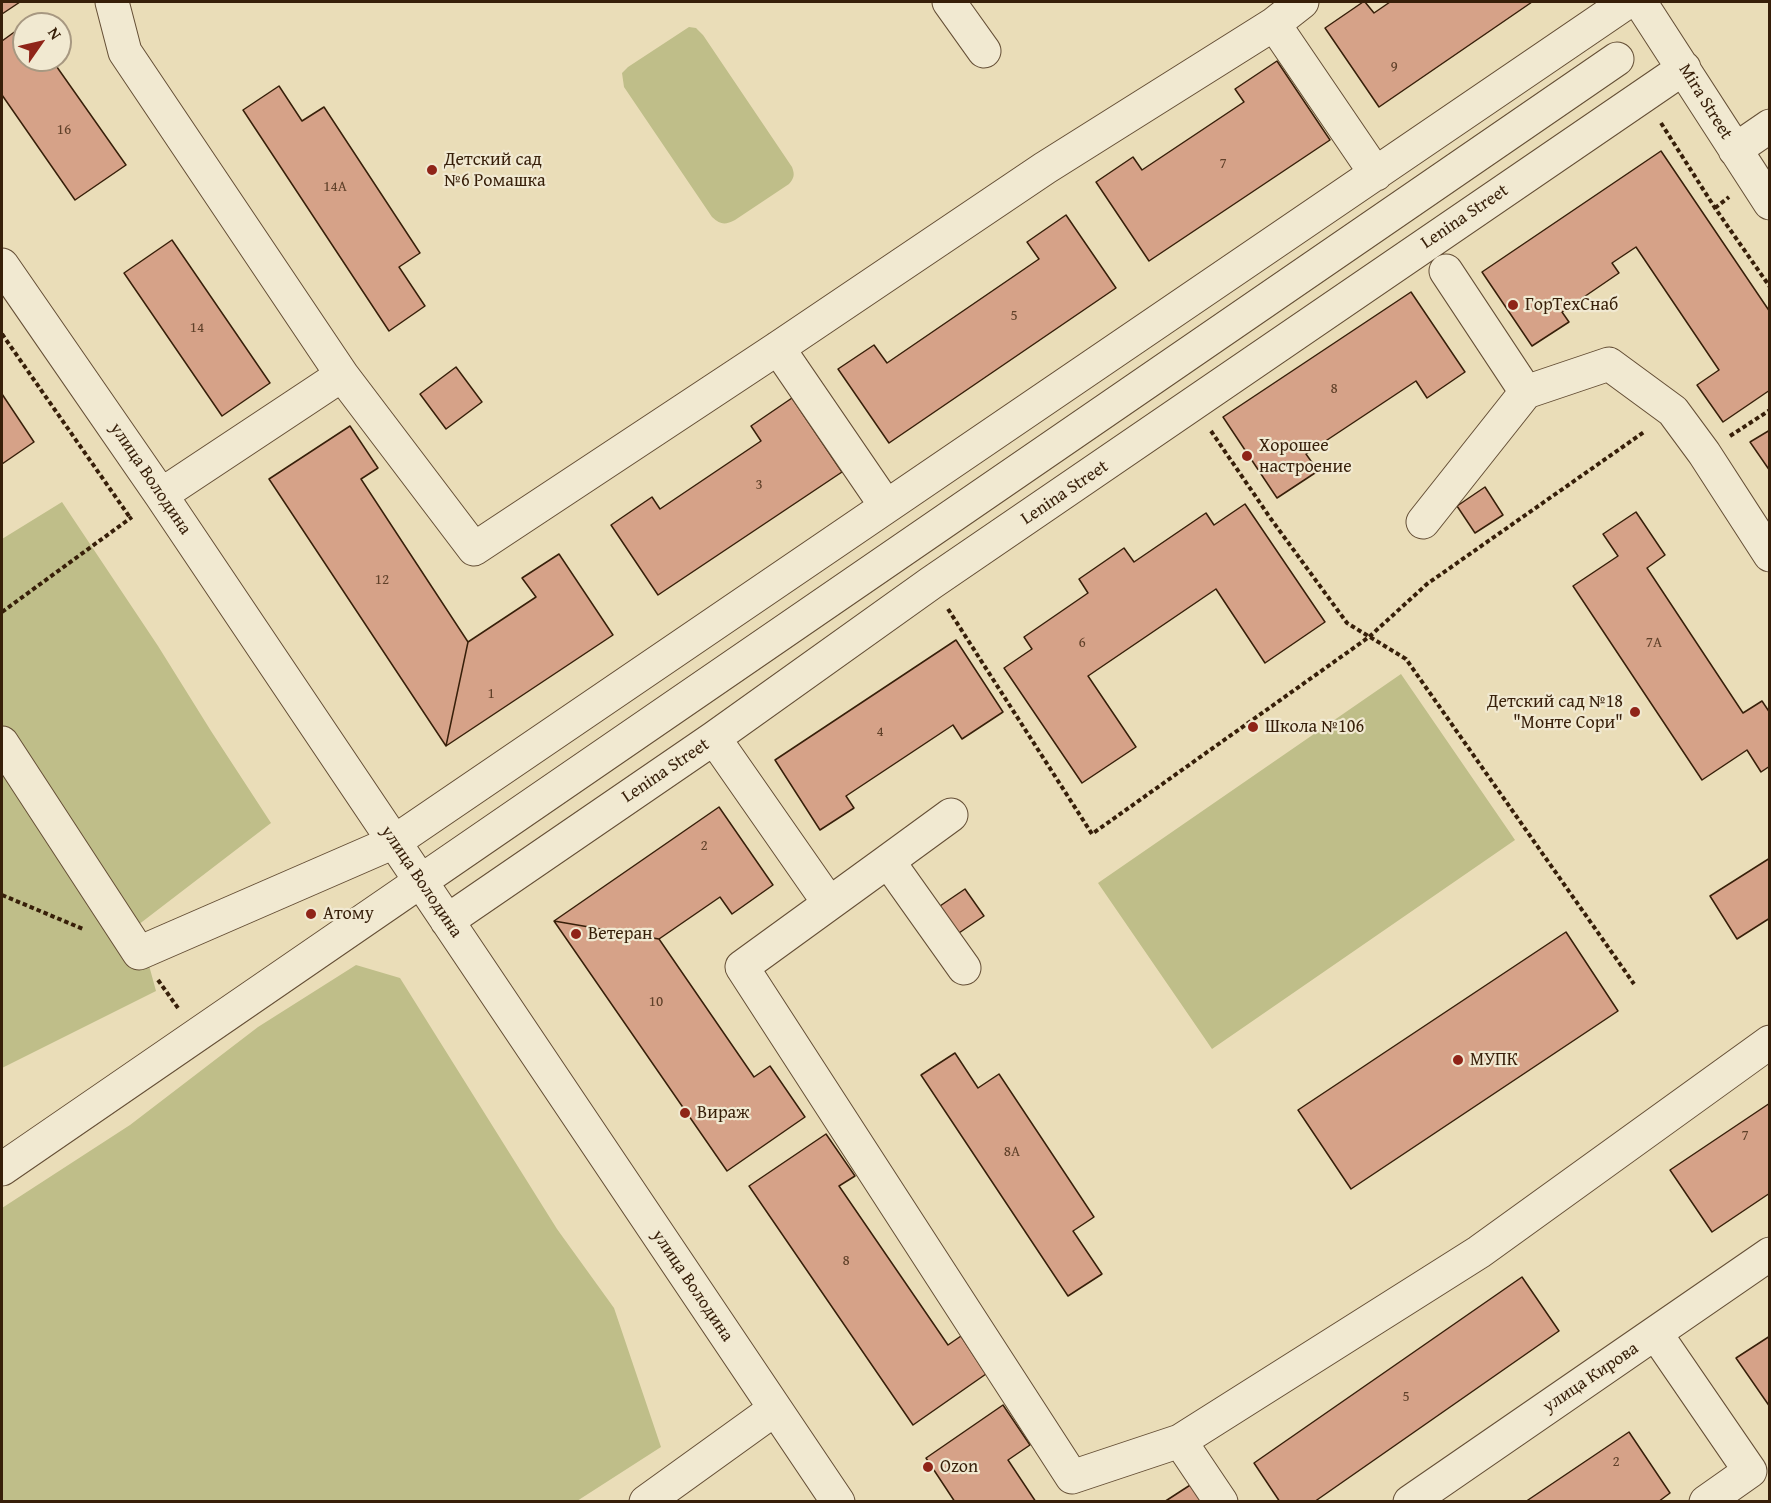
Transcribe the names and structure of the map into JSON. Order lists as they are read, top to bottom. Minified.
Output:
{"streets":{"street":["Mira Street","Lenina Street","улица Володина","улица Кирова"]},"crossings":[["Mira Street","Lenina Street"],["Lenina Street","улица Володина"]],"places":["Детский сад №6 Ромашка","ГорТехСнаб","Хорошее настроение","Детский сад №18 \"Монте Сори\"","Школа №106","Атому","Ветеран","МУПК","Вираж","Ozon"],"house_numbers":["9","16","7","14А","5","14","8","3","12","6","7А","1","4","2","10","7","8А","8","5","2"],"north":"top right"}
